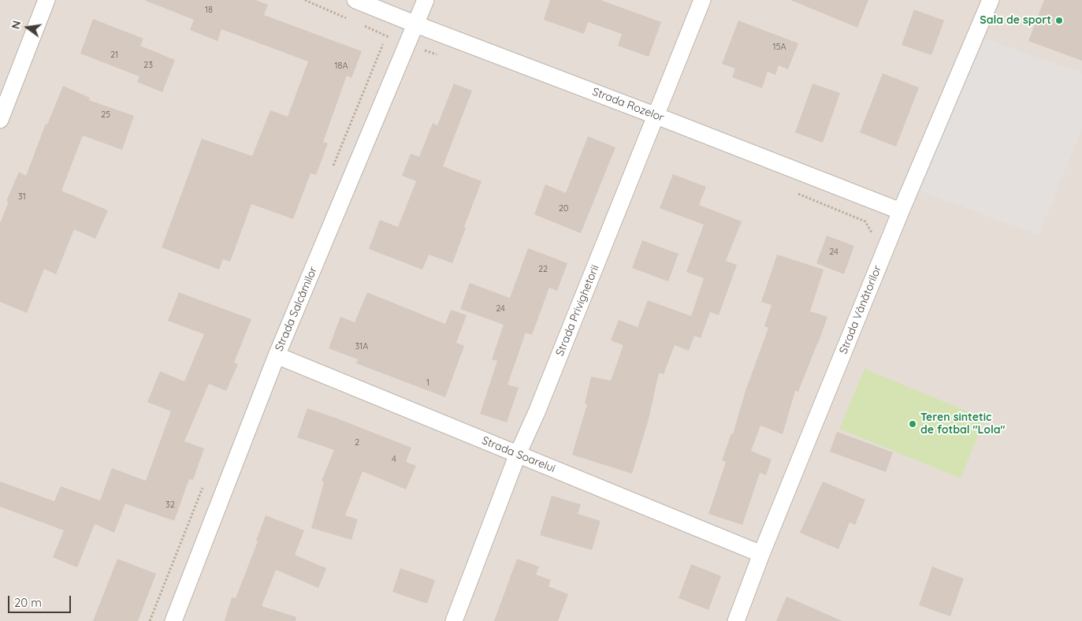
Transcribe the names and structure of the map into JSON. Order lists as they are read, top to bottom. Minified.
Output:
{"streets":{"street":["Strada Rozelor","Strada Salcâmilor","Strada Vânătorilor","Strada Privighetorii","Strada Soarelui"]},"crossings":[["Strada Rozelor","Strada Salcâmilor"],["Strada Rozelor","Strada Vânătorilor"],["Strada Rozelor","Strada Privighetorii"],["Strada Salcâmilor","Strada Soarelui"],["Strada Vânătorilor","Strada Soarelui"],["Strada Privighetorii","Strada Soarelui"]],"places":["Sala de sport","Teren sintetic de fotbal \"Lola\""],"house_numbers":["18","15A","21","23","18A","25","31","20","24","22","24","31A","1","2","4","32"],"scale_bar":"20 m","north":"left"}
